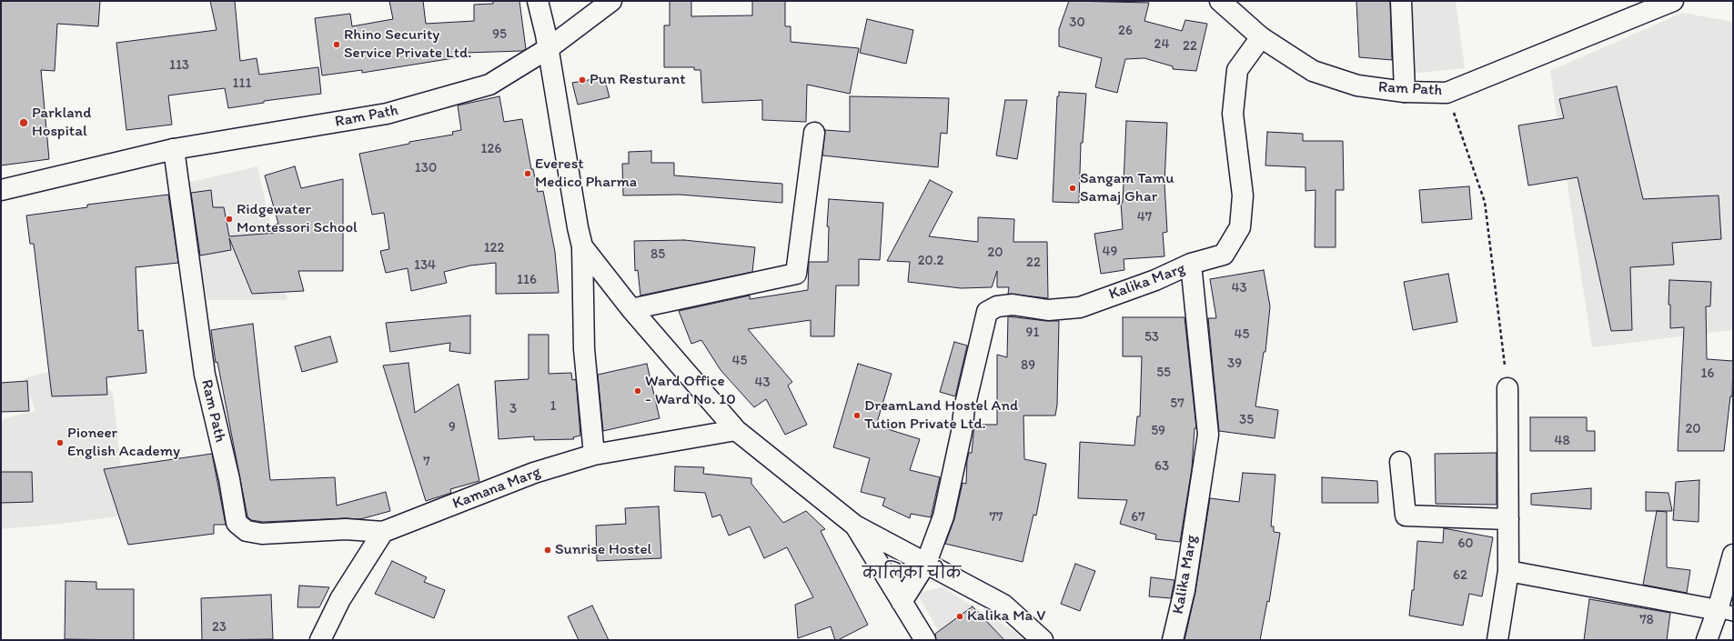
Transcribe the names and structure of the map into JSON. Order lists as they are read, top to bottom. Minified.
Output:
{"streets":{"street":["Ram Path","Kalika Marg","Kamana Marg"]},"crossings":[["Ram Path","Kamana Marg"]],"districts":["कालिका चोक"],"places":["Rhino Security Service Private Ltd.","Pun Resturant","Parkland Hospital","Everest Medico Pharma","Sangam Tamu Samaj Ghar","Ridgewater Montessori School","Ward Office - Ward No. 10","DreamLand Hostel And Tution Private Ltd.","Pioneer English Academy","Sunrise Hostel","Kalika Ma V"],"house_numbers":["30","26","95","24","22","113","111","126","130","47","122","49","20","85","20.2","22","134","116","43","91","45","53","45","39","89","55","16","43","57","1","3","35","9","20","59","48","7","63","77","67","60","62","78","23"]}
